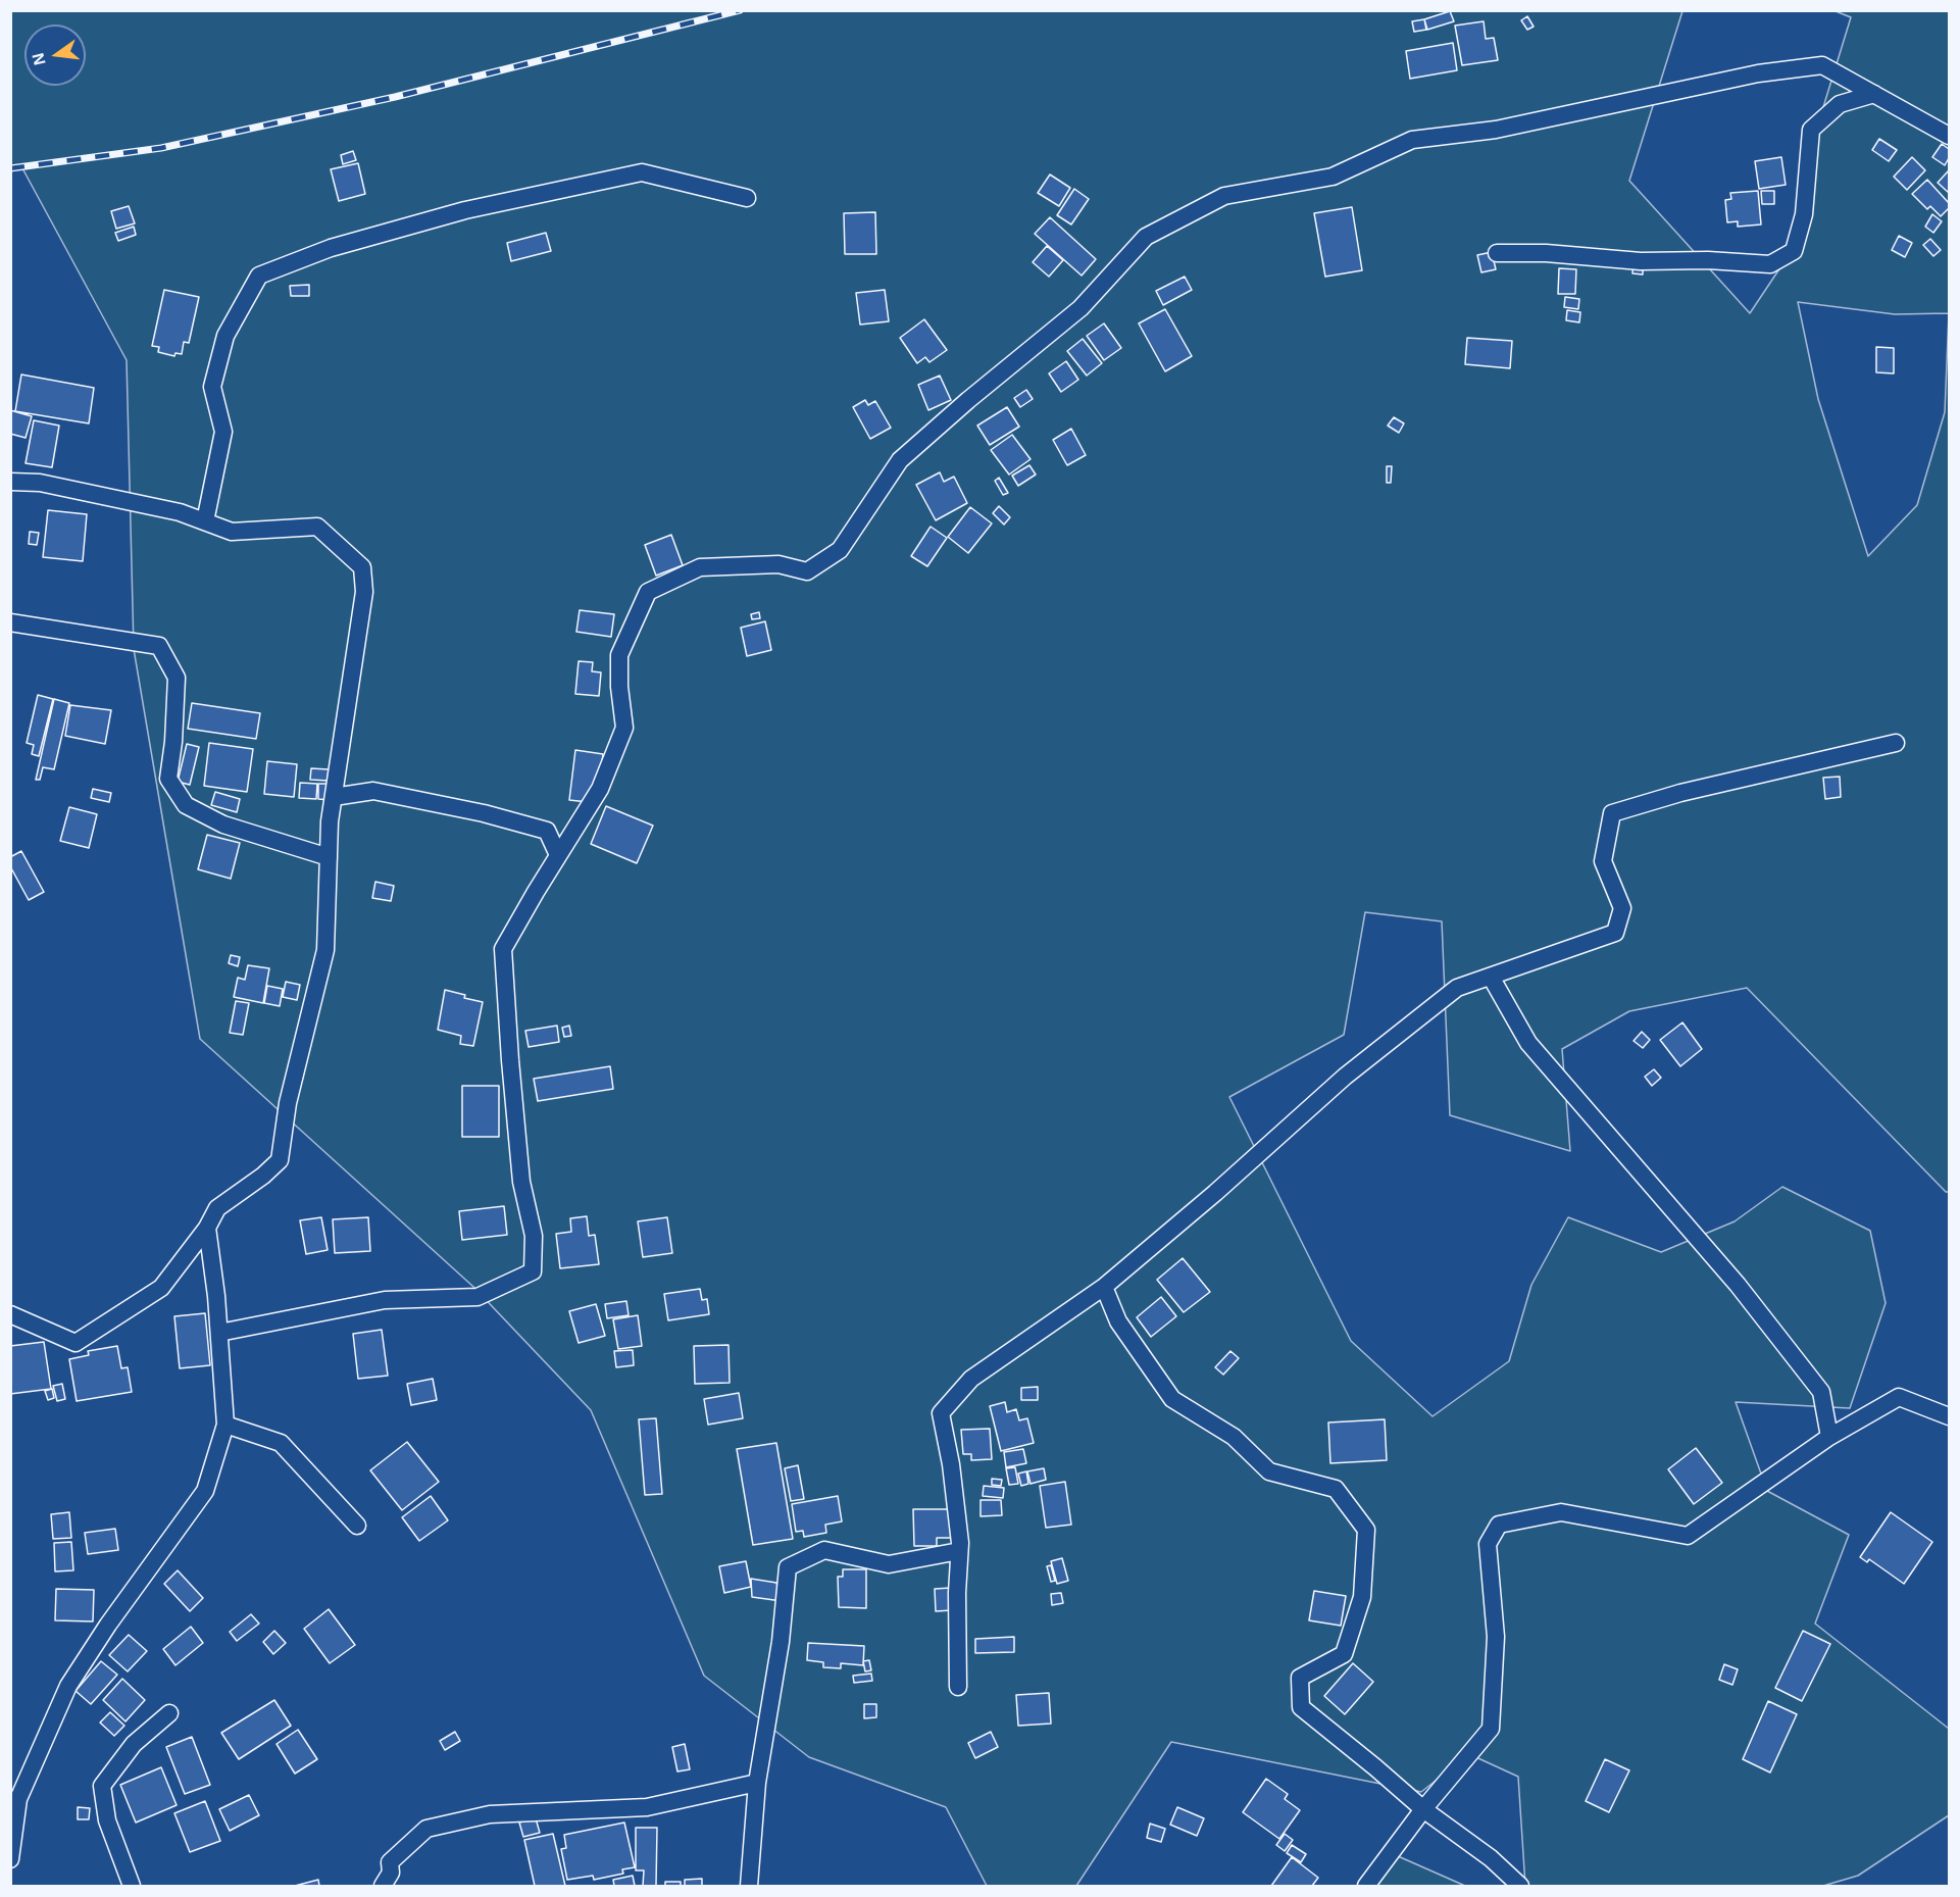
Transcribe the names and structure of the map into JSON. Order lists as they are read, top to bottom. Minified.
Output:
{"north":"left"}
